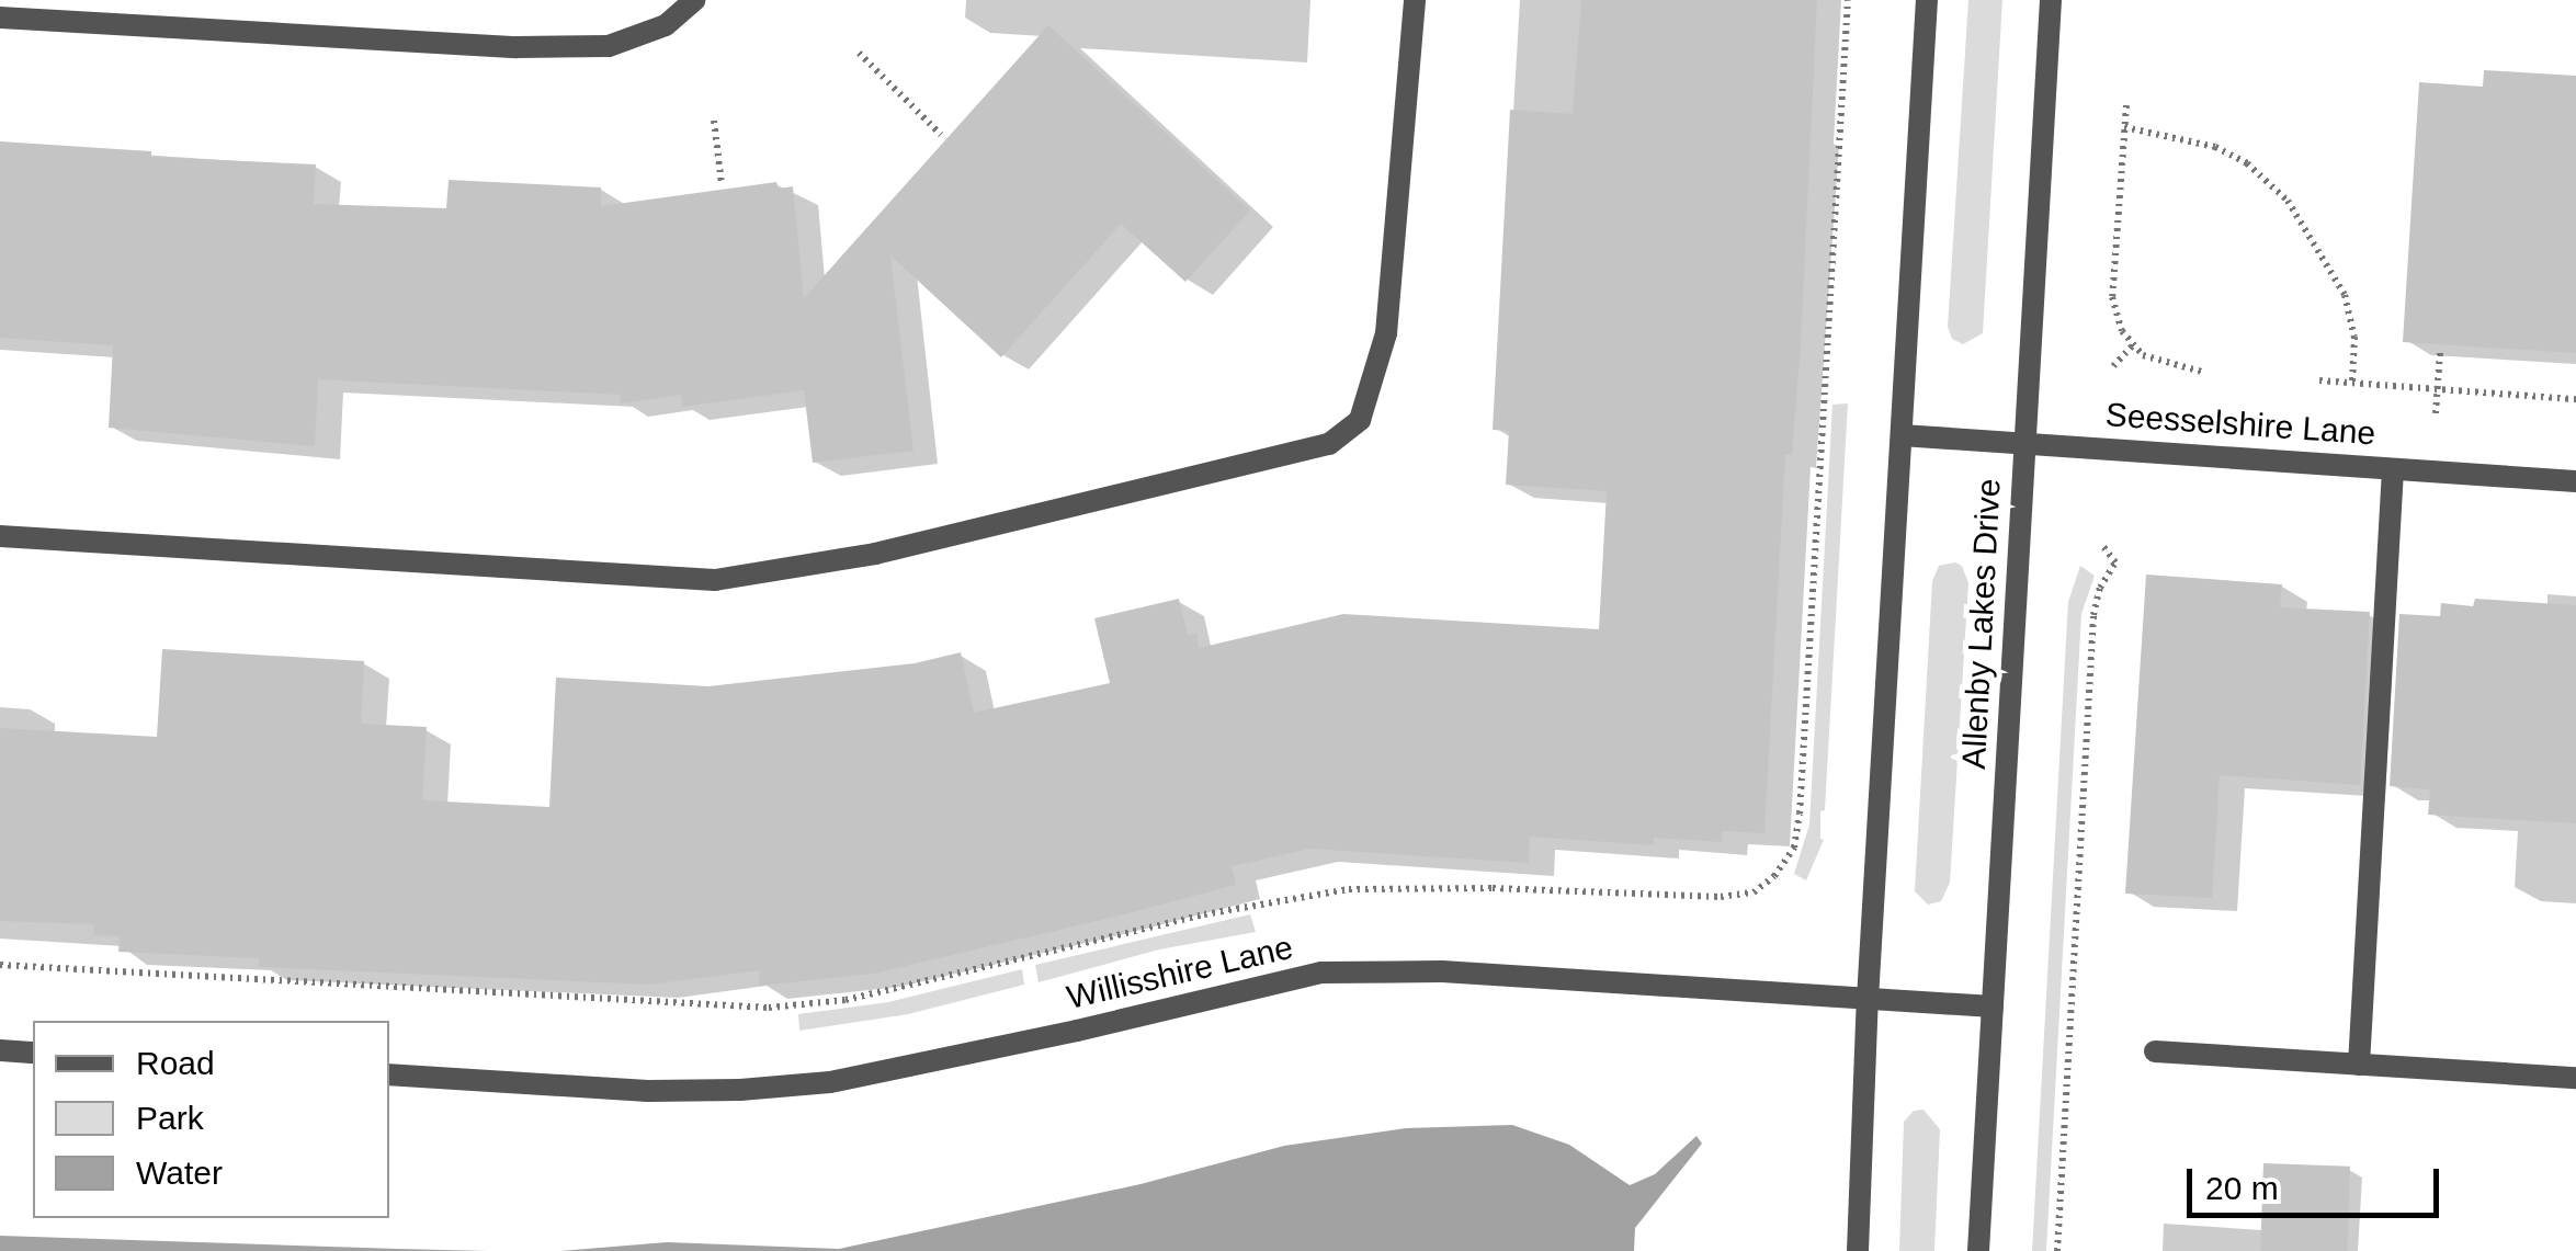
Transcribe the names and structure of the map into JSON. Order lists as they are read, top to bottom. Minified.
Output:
{"streets":{"street":["Seesselshire Lane","Allenby Lakes Drive","Willisshire Lane"]},"crossings":[["Seesselshire Lane","Allenby Lakes Drive"],["Allenby Lakes Drive","Willisshire Lane"]],"legend":["Road","Park","Water"],"scale_bar":"20 m"}
